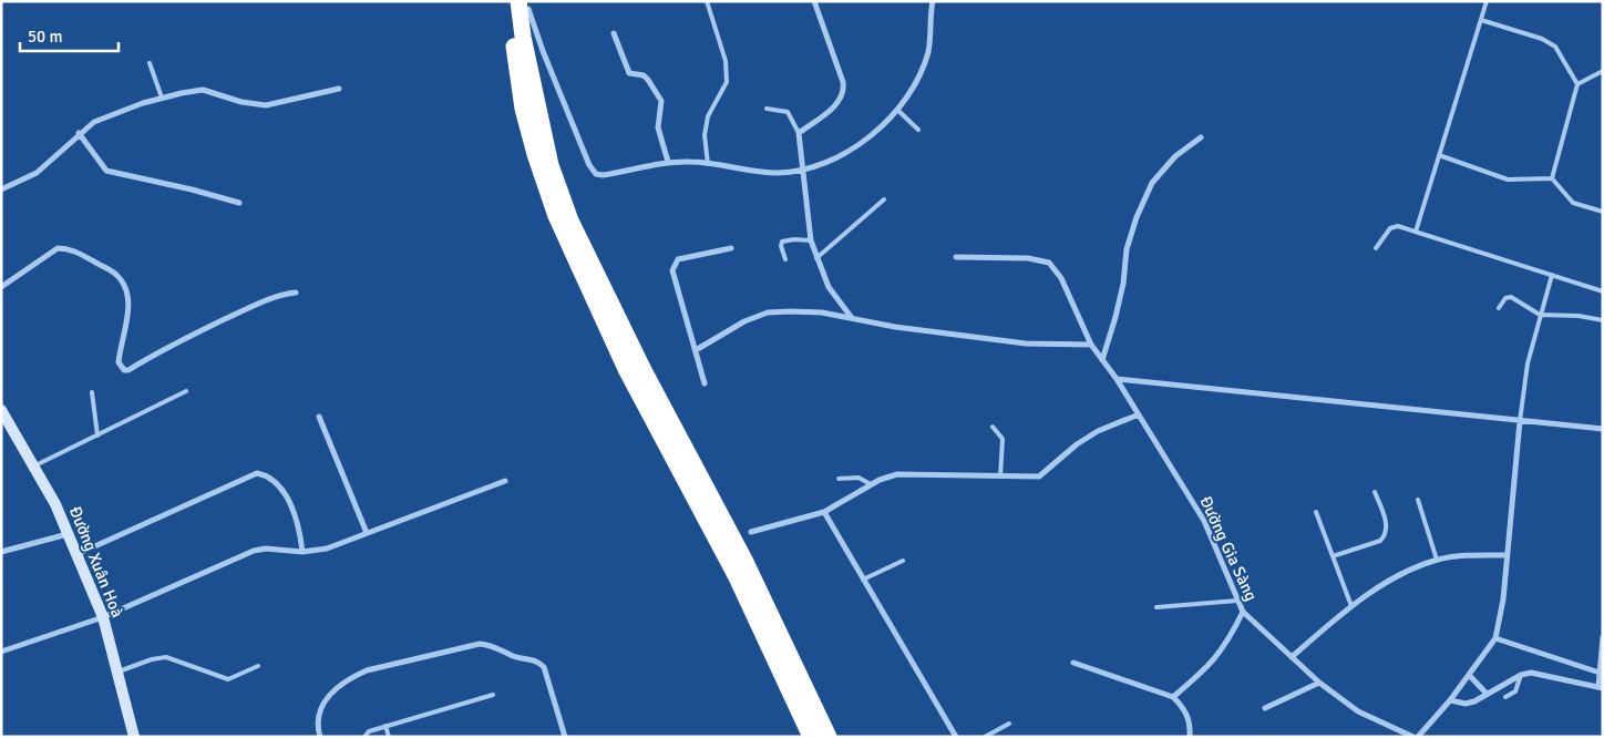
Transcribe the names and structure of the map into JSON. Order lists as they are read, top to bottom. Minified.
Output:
{"streets":{"street":["Đường Gia Sàng","Đường Xuân Hoà"]},"scale_bar":"50 m"}
